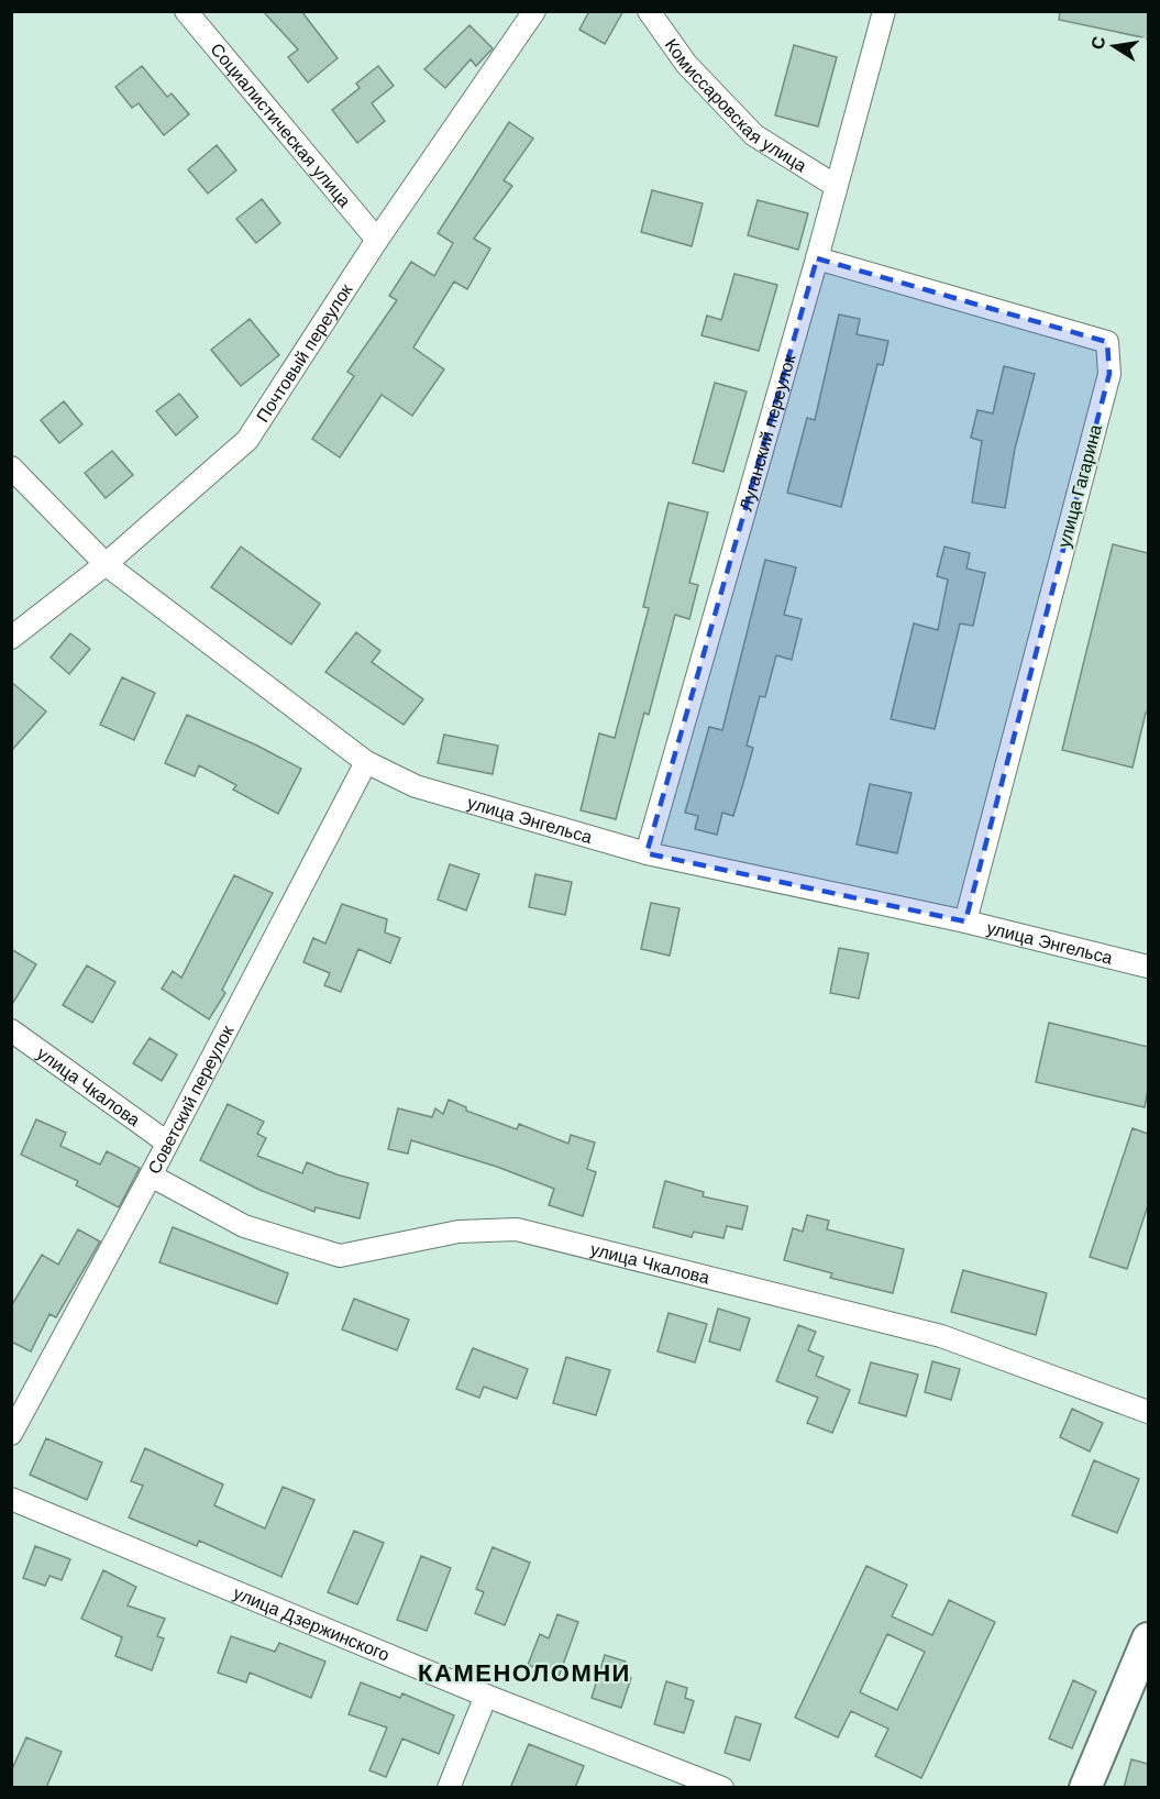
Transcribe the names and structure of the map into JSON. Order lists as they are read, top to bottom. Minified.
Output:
{"streets":{"street":["Комиссаровская улица","Социалистическая улица","Почтовый переулок","Луганский переулок","улица Гагарина","улица Энгельса","улица Чкалова","Советский переулок","улица Дзержинского"]},"crossings":[["Комиссаровская улица","Луганский переулок"],["Социалистическая улица","Почтовый переулок"],["Почтовый переулок","улица Энгельса"],["Луганский переулок","улица Гагарина"],["Луганский переулок","улица Энгельса"],["улица Гагарина","улица Энгельса"],["улица Энгельса","Советский переулок"],["улица Чкалова","Советский переулок"]],"districts":["КАМЕНОЛОМНИ"],"north":"left"}
